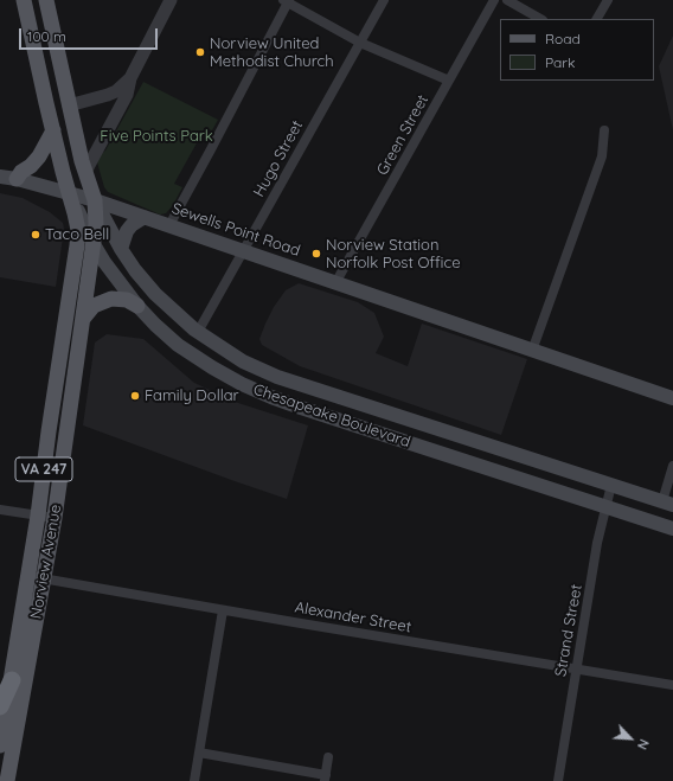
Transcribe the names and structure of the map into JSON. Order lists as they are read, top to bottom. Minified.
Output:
{"streets":{"main road":["Sewells Point Road","Chesapeake Boulevard","VA 247","Norview Avenue"],"street":["Green Street","Hugo Street","Alexander Street","Strand Street"]},"crossings":[["Green Street","Sewells Point Road"],["Hugo Street","Sewells Point Road"],["Hugo Street","Chesapeake Boulevard"],["Sewells Point Road","Chesapeake Boulevard"],["Sewells Point Road","Norview Avenue"],["Chesapeake Boulevard","Norview Avenue"],["Chesapeake Boulevard","Strand Street"],["Norview Avenue","Alexander Street"],["Alexander Street","Strand Street"]],"parks":["Five Points Park"],"places":["Norview United Methodist Church","Taco Bell","Norview Station Norfolk Post Office","Family Dollar"],"legend":["Road","Park"],"scale_bar":"100 m","north":"bottom right"}
